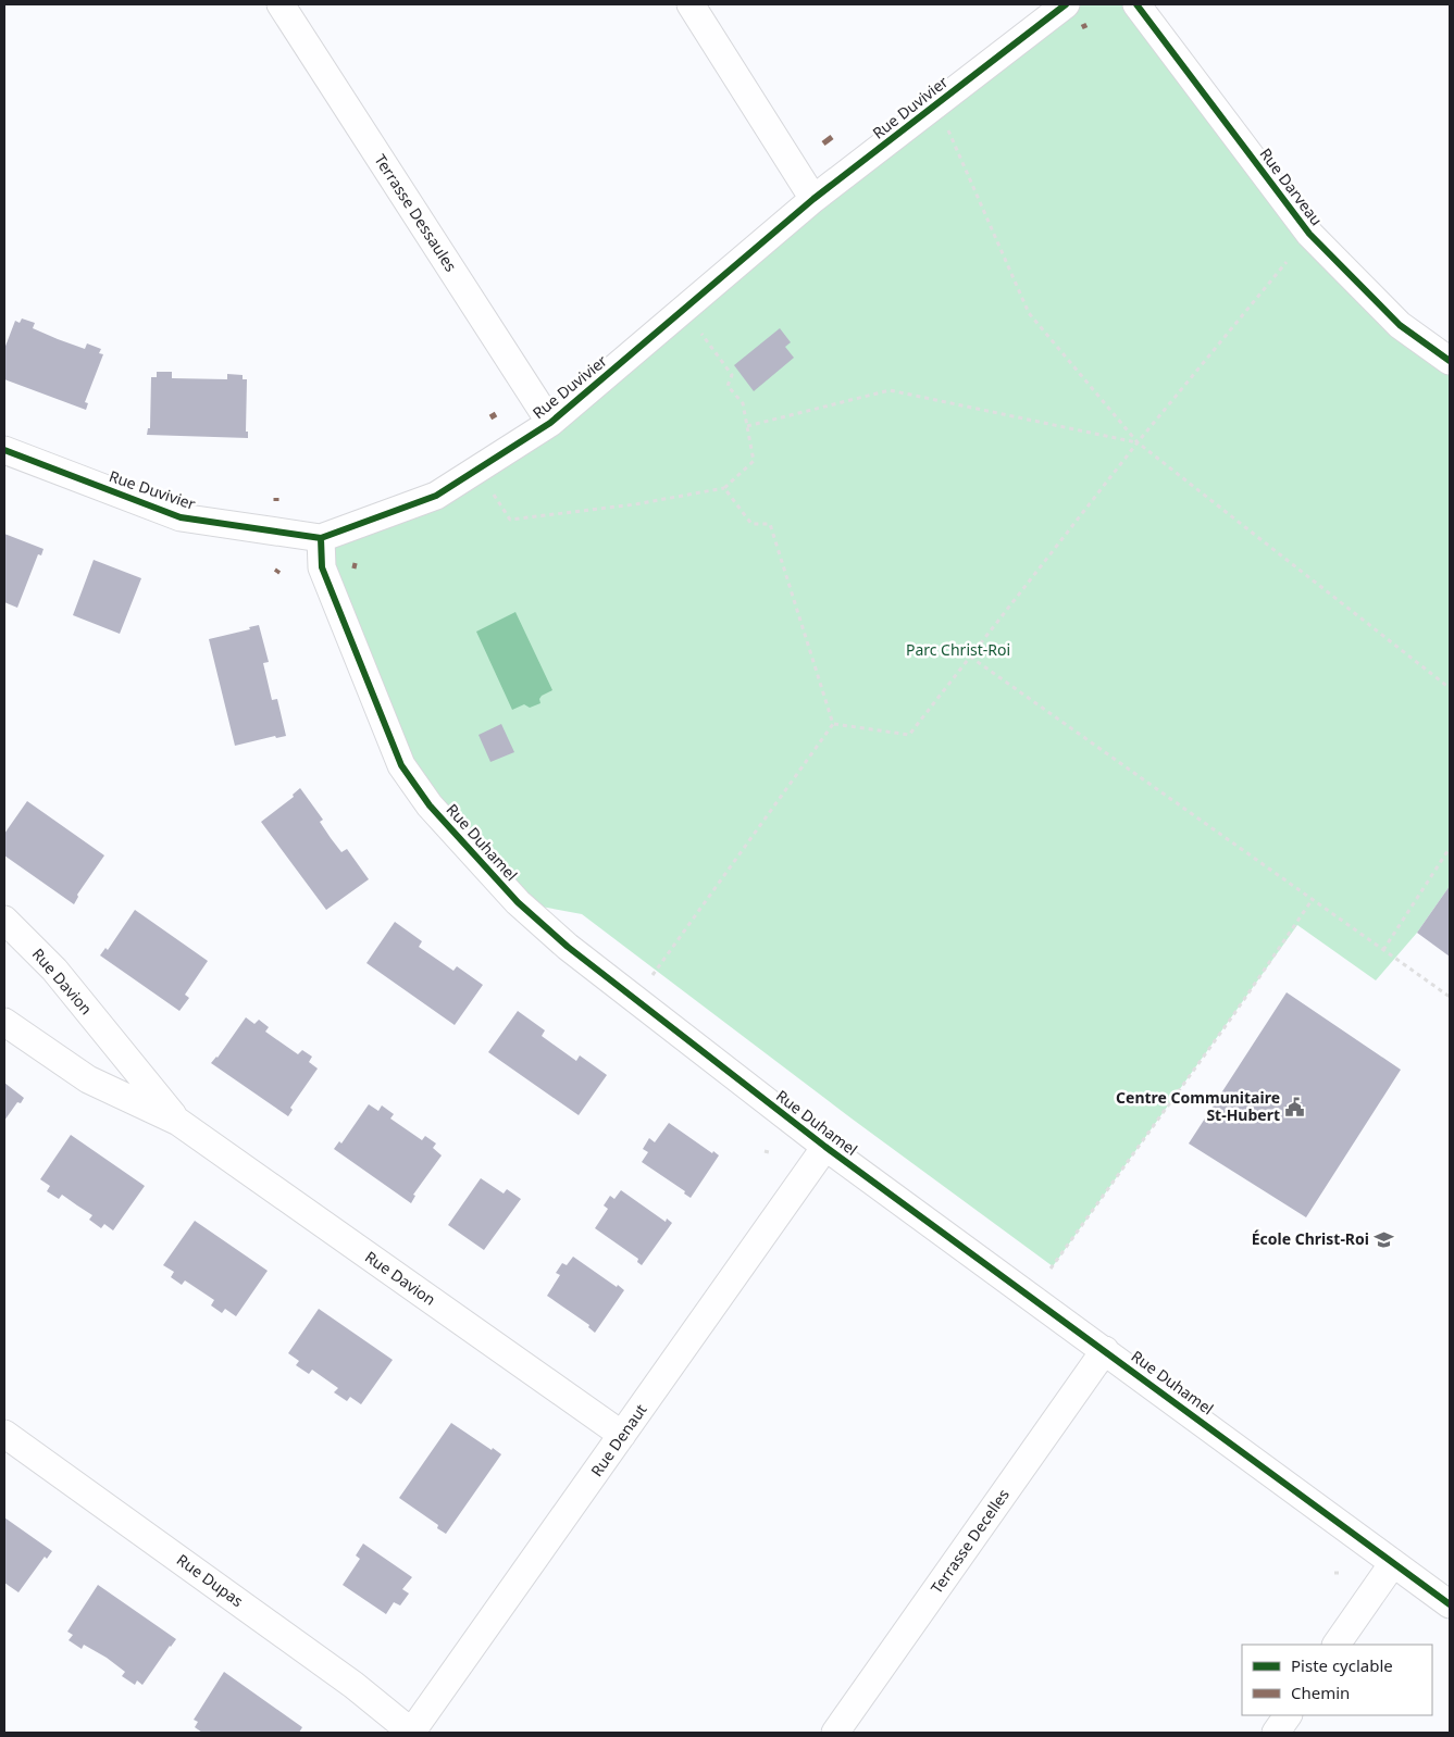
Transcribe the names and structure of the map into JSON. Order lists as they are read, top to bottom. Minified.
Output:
{"streets":{"street":["Rue Duvivier","Rue Darveau","Terrasse Dessaules","Rue Duhamel","Rue Davion","Rue Denaut","Terrasse Decelles","Rue Dupas"]},"crossings":[["Rue Duvivier","Terrasse Dessaules"],["Rue Duvivier","Rue Duhamel"],["Rue Duhamel","Rue Denaut"],["Rue Duhamel","Terrasse Decelles"],["Rue Davion","Rue Denaut"],["Rue Denaut","Rue Dupas"]],"parks":["Parc Christ-Roi"],"places":{"public building":["Centre Communitaire St-Hubert"],"school or university":["École Christ-Roi"]},"legend":["Piste cyclable","Chemin"]}
